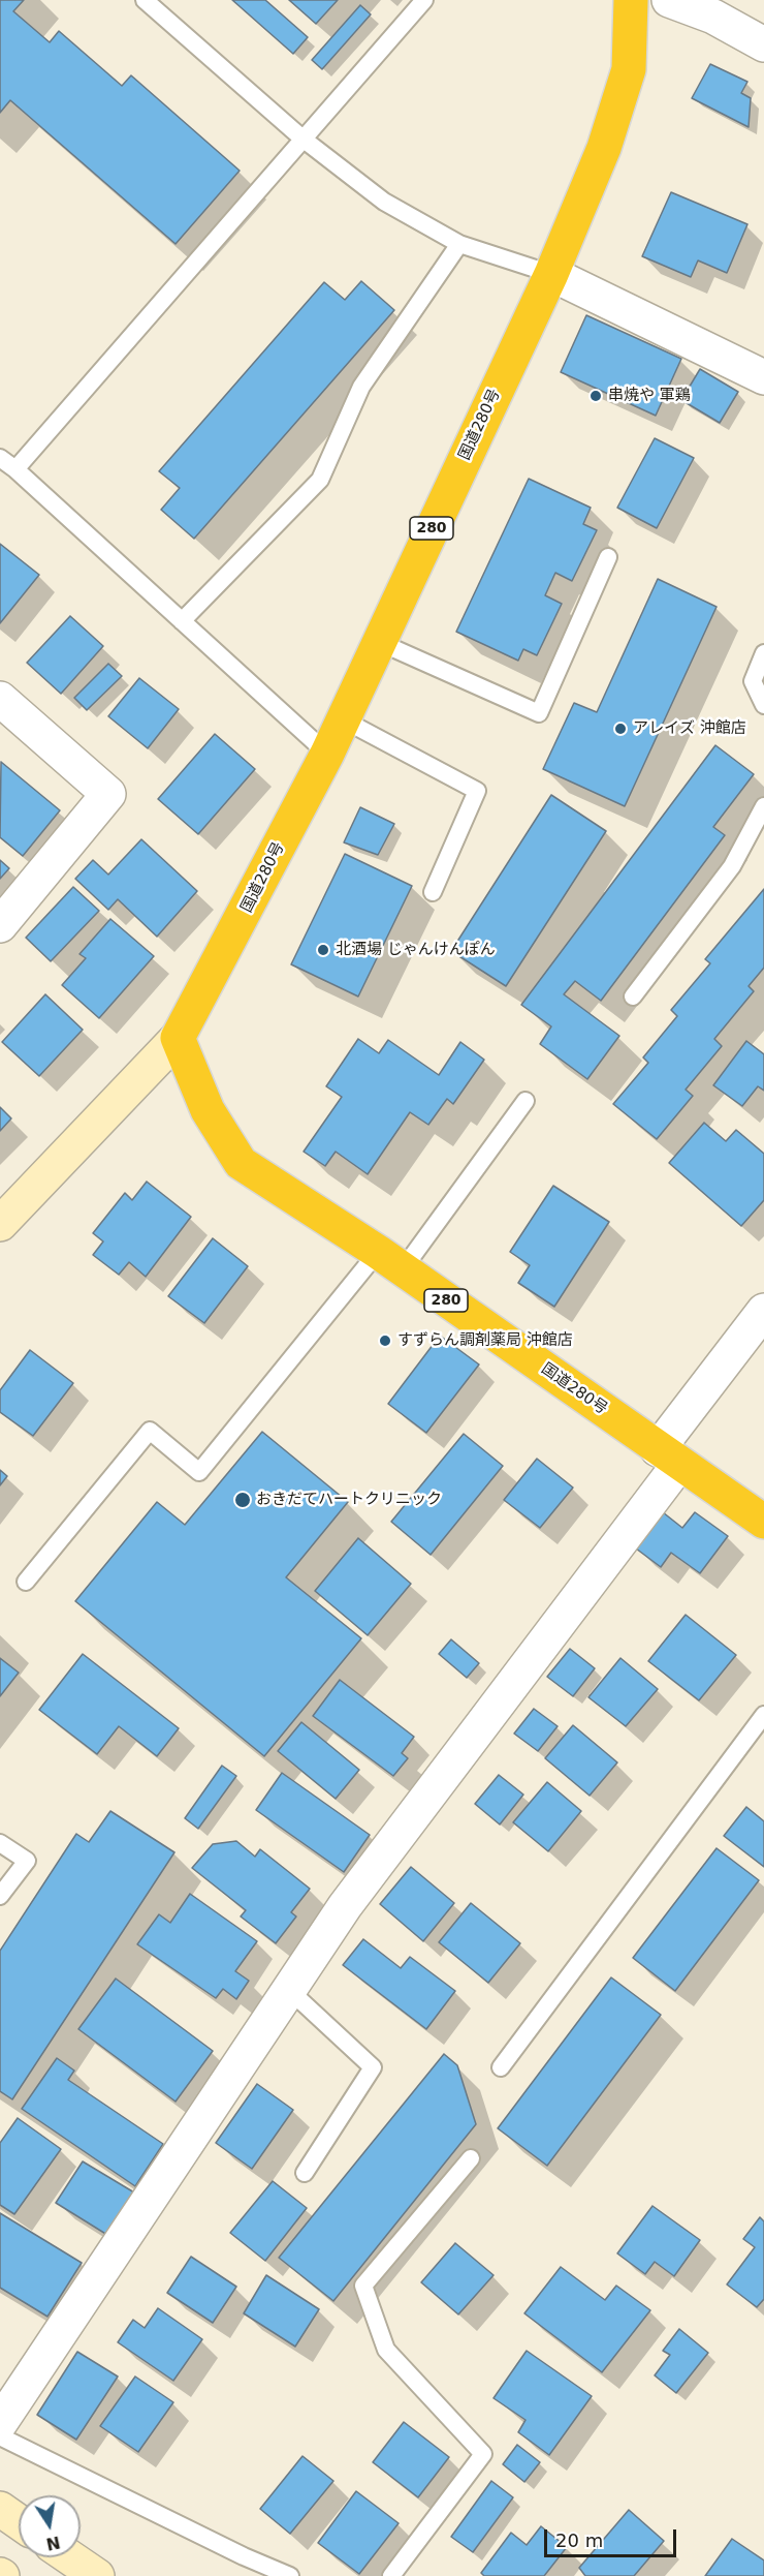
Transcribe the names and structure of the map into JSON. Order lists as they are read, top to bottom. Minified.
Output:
{"streets":{"highway":["国道280号","280"]},"places":["串焼や 軍鶏","アレイズ 沖館店","北酒場 じゃんけんぽん","すずらん調剤薬局 沖館店","おきだてハートクリニック"],"scale_bar":"20 m","north":"bottom"}
